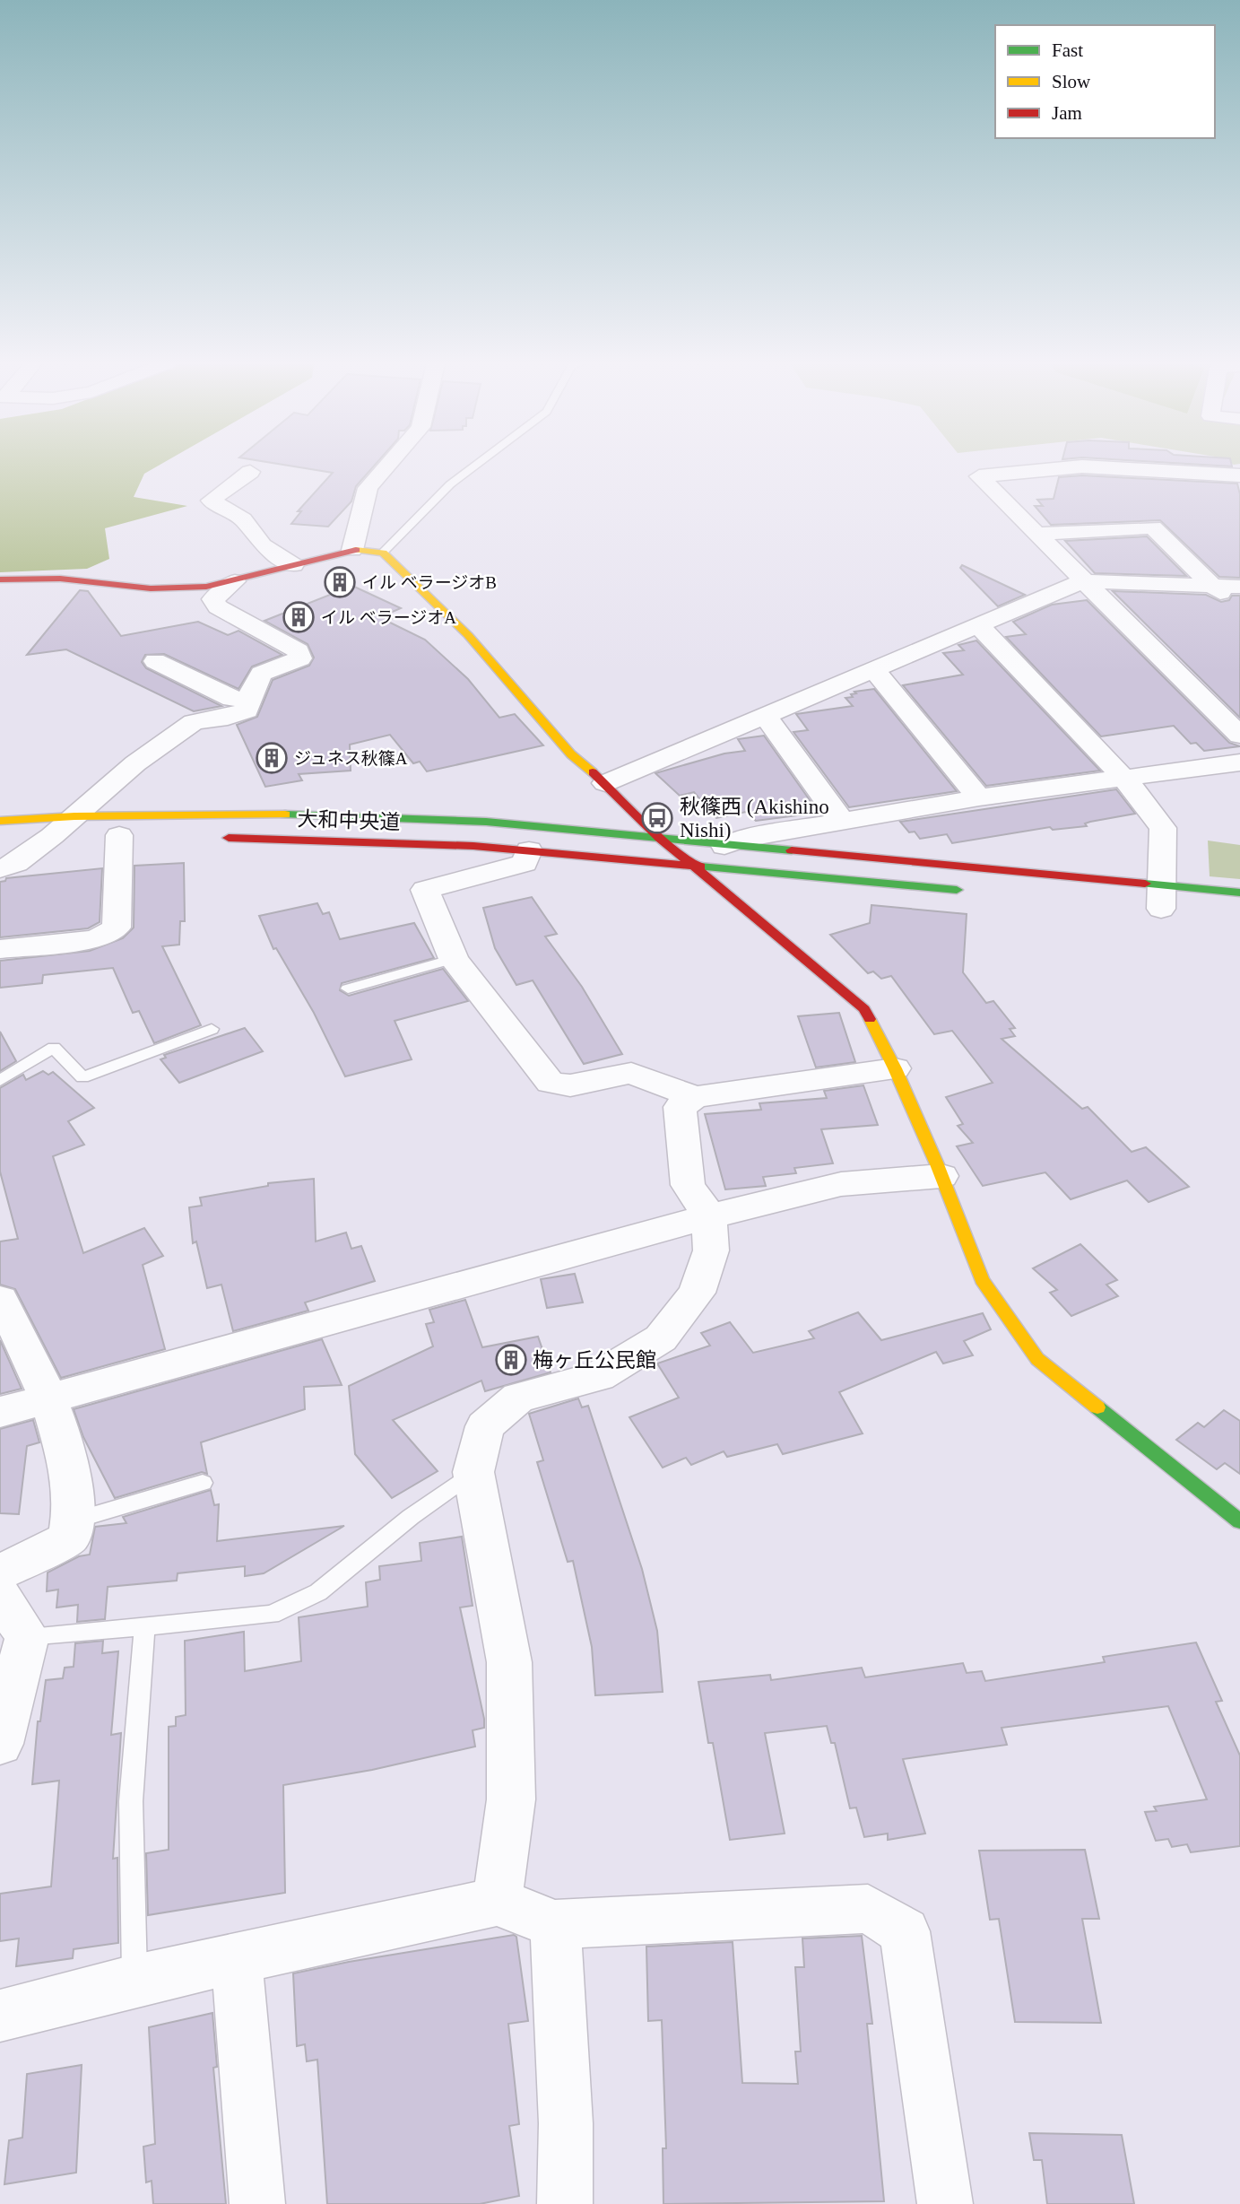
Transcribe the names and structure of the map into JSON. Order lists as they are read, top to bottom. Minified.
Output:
{"streets":{"street":["大和中央道"]},"places":{"building":["イル ベラージオB","イル ベラージオA","ジュネス秋篠A","梅ヶ丘公民館"],"bus stop":["秋篠西 (Akishino Nishi)"]},"legend":["Fast","Slow","Jam"]}
